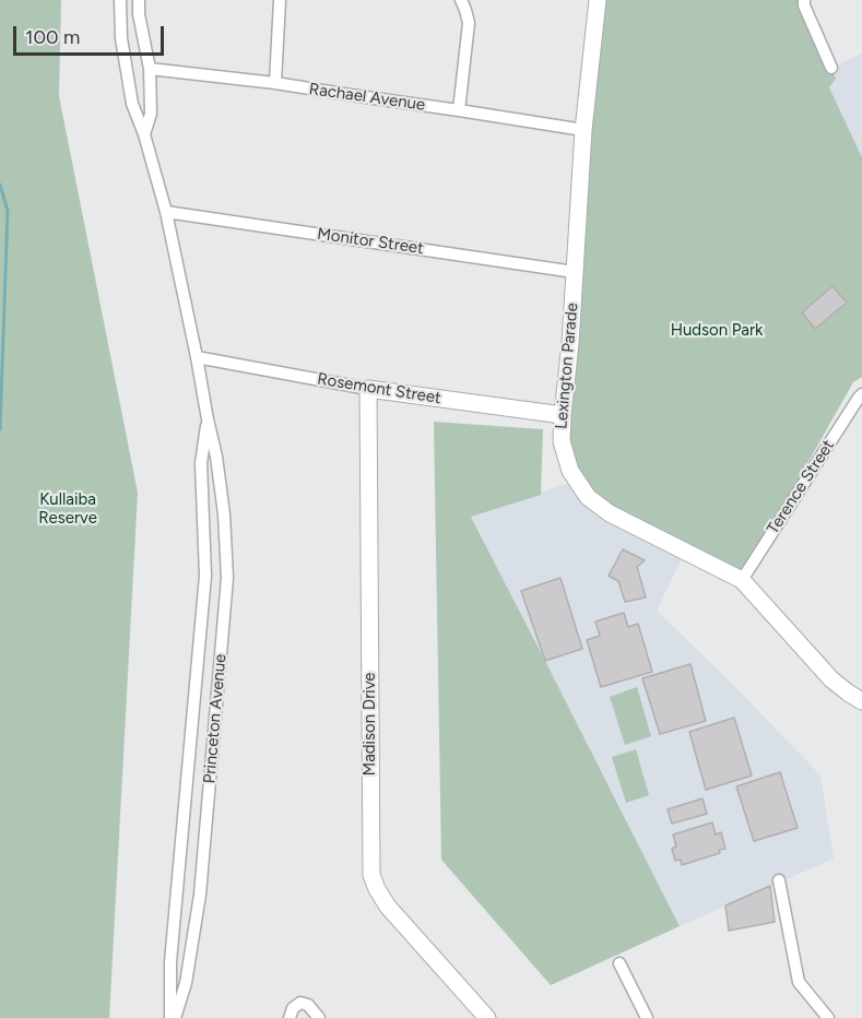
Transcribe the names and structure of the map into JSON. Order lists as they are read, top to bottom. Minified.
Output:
{"streets":{"main road":["Lexington Parade","Rosemont Street","Madison Drive"],"street":["Rachael Avenue","Monitor Street","Terence Street","Princeton Avenue"]},"crossings":[["Rachael Avenue","Lexington Parade"],["Rachael Avenue","Princeton Avenue"],["Monitor Street","Lexington Parade"],["Monitor Street","Princeton Avenue"],["Lexington Parade","Rosemont Street"],["Lexington Parade","Terence Street"],["Rosemont Street","Princeton Avenue"],["Rosemont Street","Madison Drive"]],"parks":["Hudson Park","Kullaiba Reserve"],"scale_bar":"100 m"}
